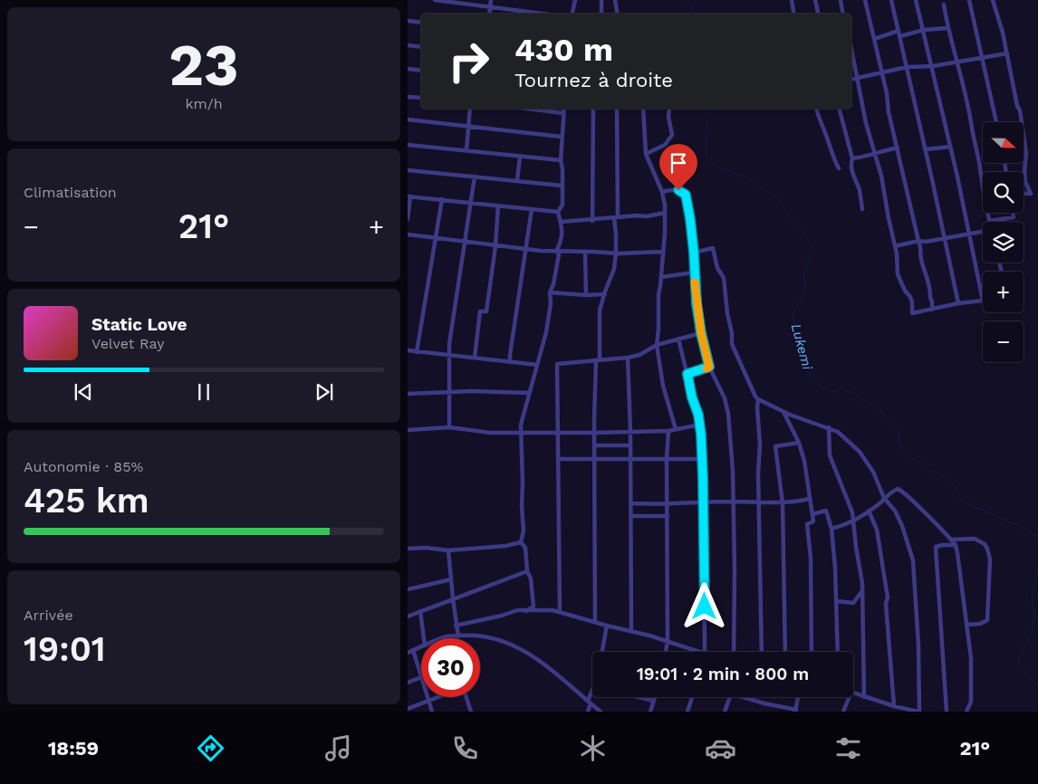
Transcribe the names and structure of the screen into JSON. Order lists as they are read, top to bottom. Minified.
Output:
{"water":["Lukemi"],"north":"right","page":{"tile":[["23","km/h"],"Climatisation",["Autonomie · 85%","425 km"],["Arrivée","19:01"]],"turn":["430 m","Tournez à droite"],"map_buttons":["+","−"],"heat":["−","21°","+"],"song":["Static Love","Velvet Ray"],"limit":"30","trip":"19:01 · 2 min · 800 m","tabs":["18:59","21°"]}}
